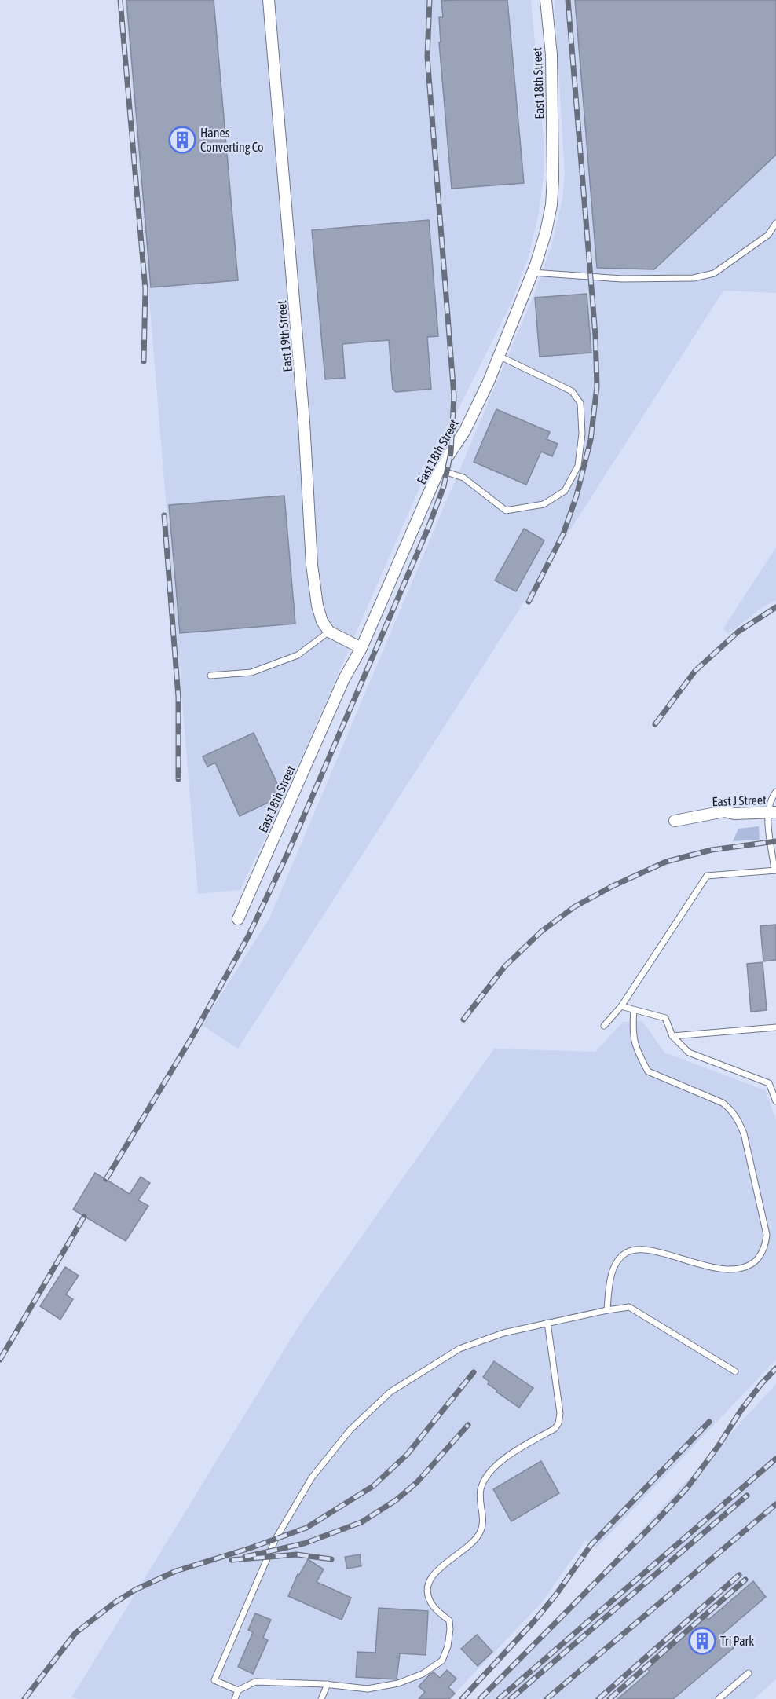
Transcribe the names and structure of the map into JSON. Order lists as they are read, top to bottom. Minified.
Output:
{"streets":{"street":["East 18th Street","East 19th Street","East J Street"]},"places":{"building":["Hanes Converting Co","Tri Park"]}}
